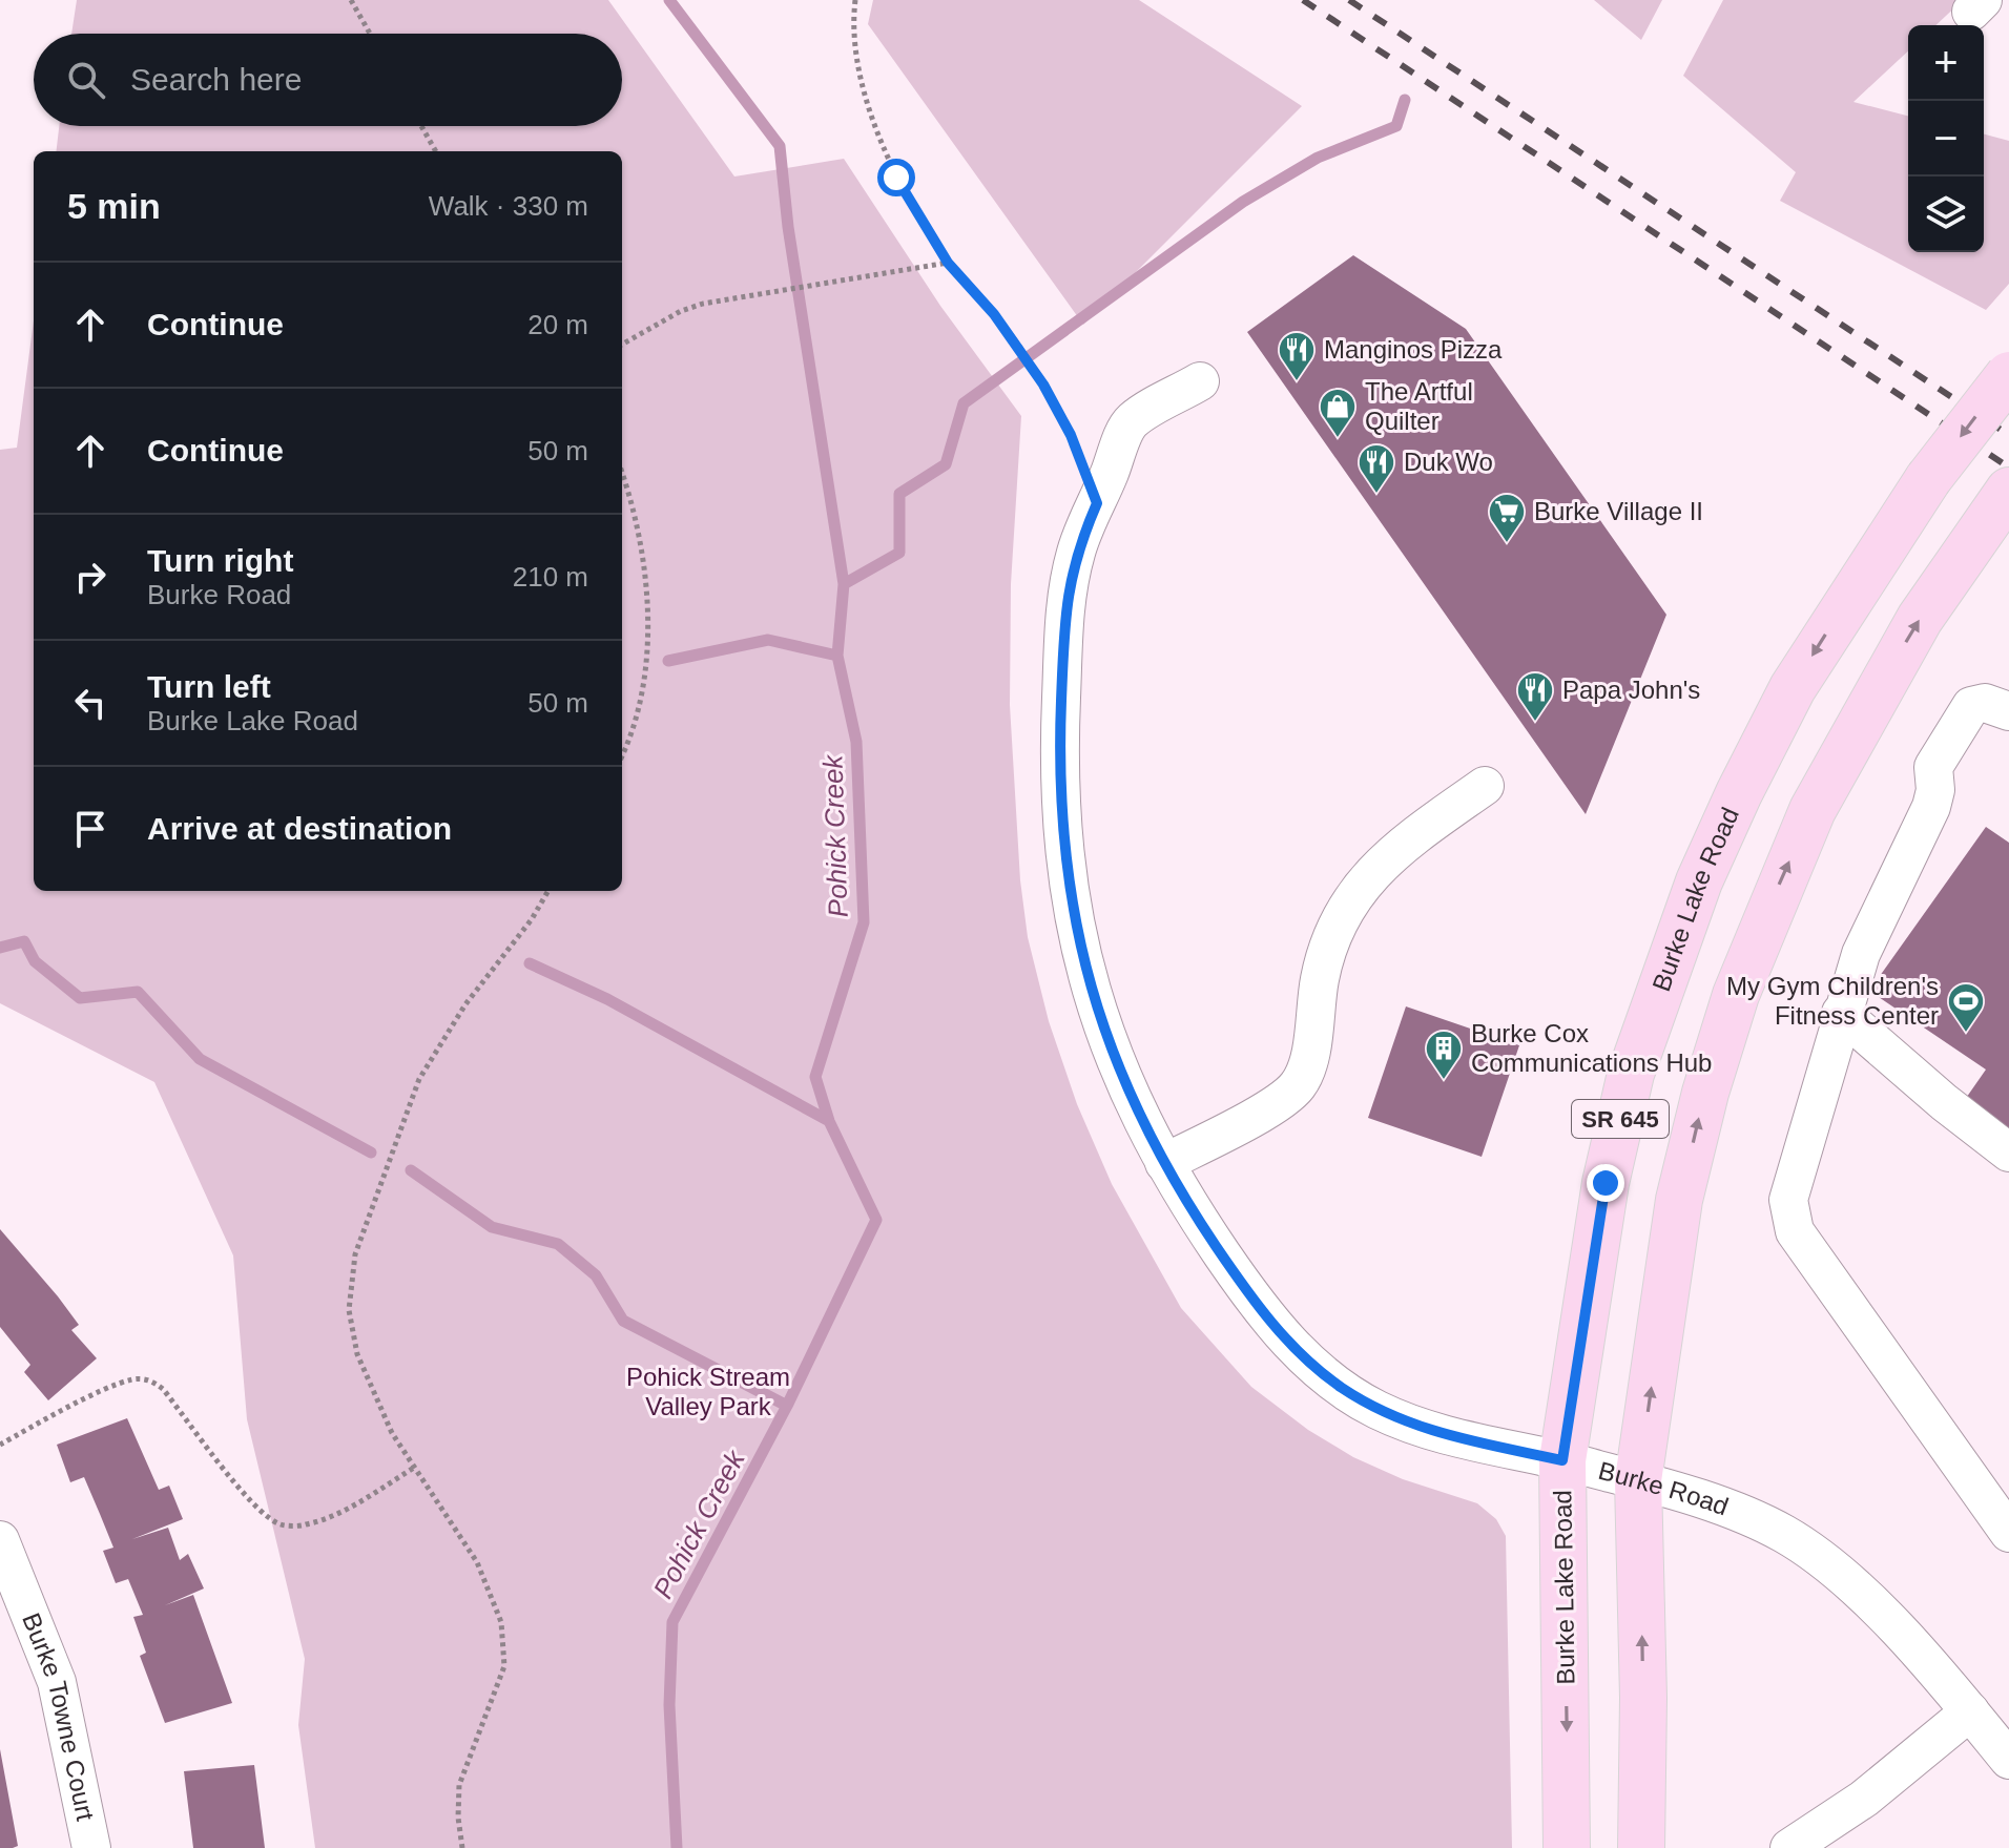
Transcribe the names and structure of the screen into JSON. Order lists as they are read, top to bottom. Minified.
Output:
{"streets":{"main road":["Burke Lake Road","SR 645"],"street":["Burke Road","Burke Towne Court"]},"crossings":[["Burke Lake Road","Burke Road"],["SR 645","Burke Road"]],"water":["Pohick Creek"],"parks":["Pohick Stream Valley Park"],"places":{"restaurant":["Manginos Pizza","Duk Wo","Papa John's"],"shop":["The Artful Quilter"],"supermarket":["Burke Village II"],"sports":["My Gym Children's Fitness Center"],"building":["Burke Cox Communications Hub"]},"page":{"map_buttons":["+","−"],"search":"Search here","heading":["5 min","Walk · 330 m"],"list":[["Continue","20 m"],["Continue","50 m"],["Turn right","Burke Road","210 m"],["Turn left","Burke Lake Road","50 m"],"Arrive at destination"]}}
